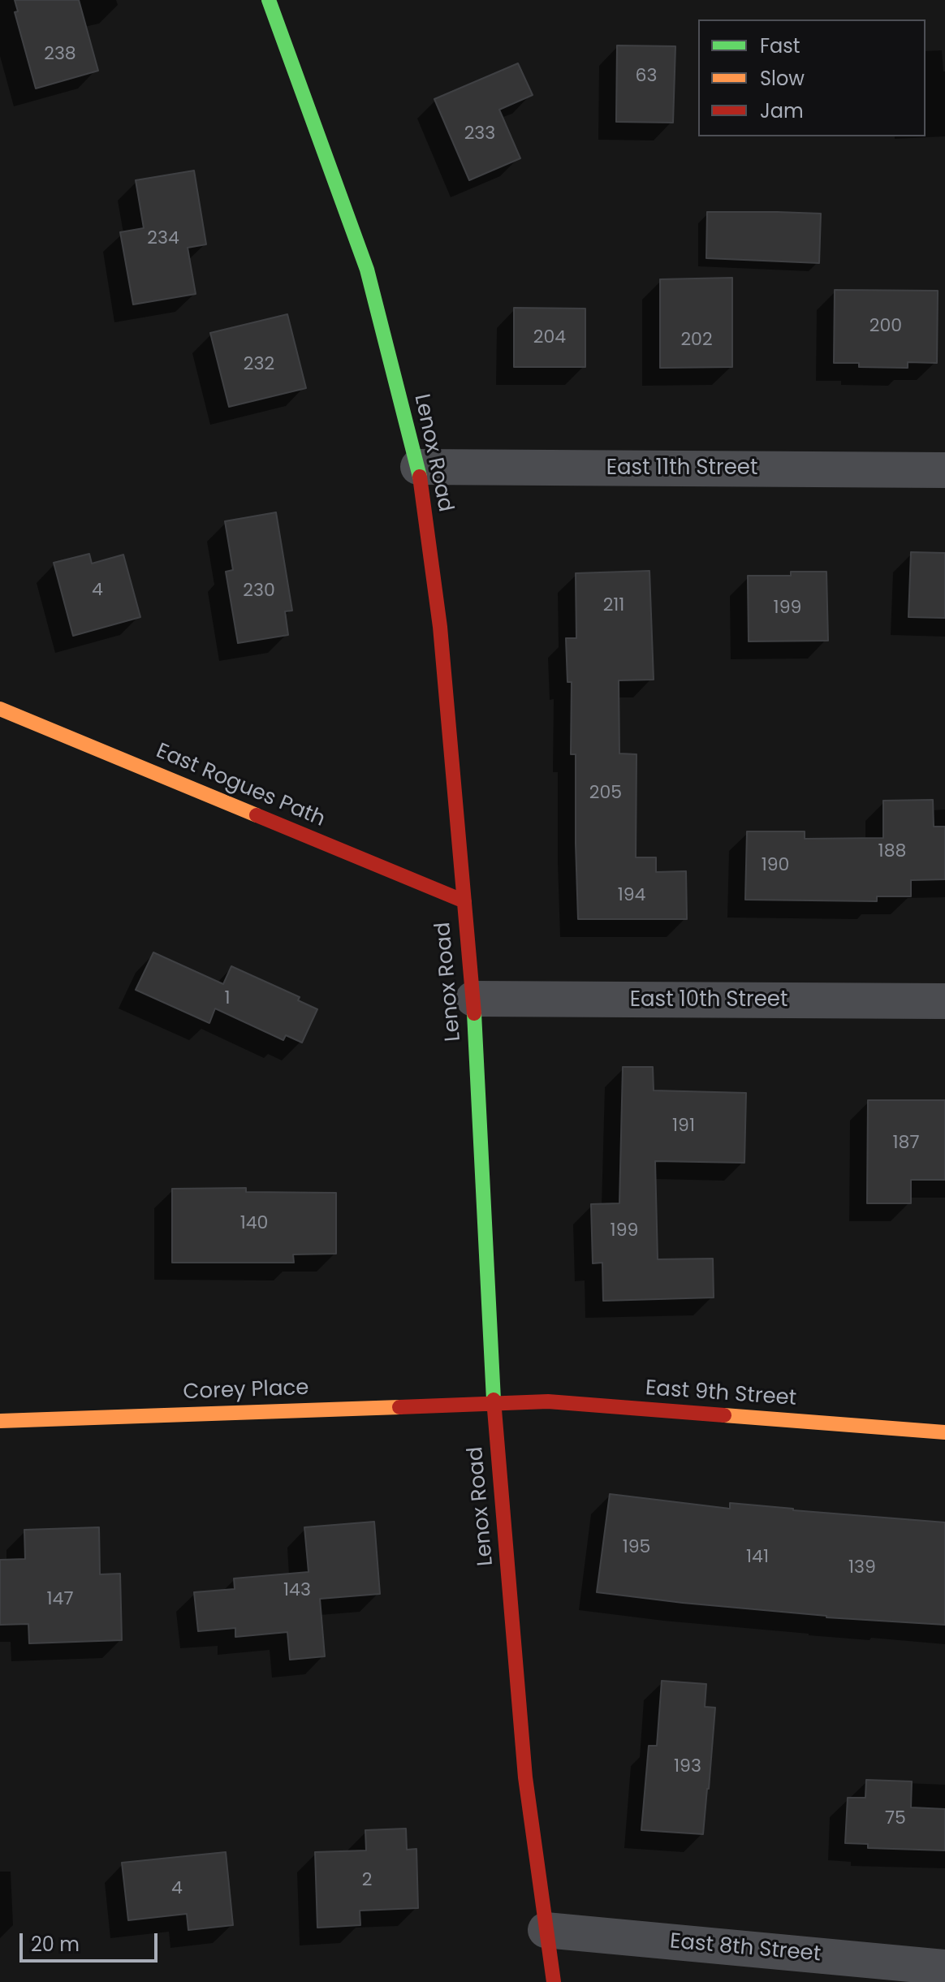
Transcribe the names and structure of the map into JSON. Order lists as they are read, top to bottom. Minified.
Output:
{"streets":{"street":["Lenox Road","East 11th Street","East Rogues Path","East 10th Street","Corey Place","East 9th Street","East 8th Street"]},"crossings":[["Lenox Road","East 11th Street"],["Lenox Road","East Rogues Path"],["Lenox Road","East 10th Street"],["Lenox Road","Corey Place"],["Lenox Road","East 9th Street"],["Lenox Road","East 8th Street"],["Corey Place","East 9th Street"]],"house_numbers":["238","63","233","234","200","204","202","232","4","230","211","199","205","188","190","194","1","191","187","140","199","195","141","139","143","147","193","75","2","4"],"legend":["Fast","Slow","Jam"],"scale_bar":"20 m"}
